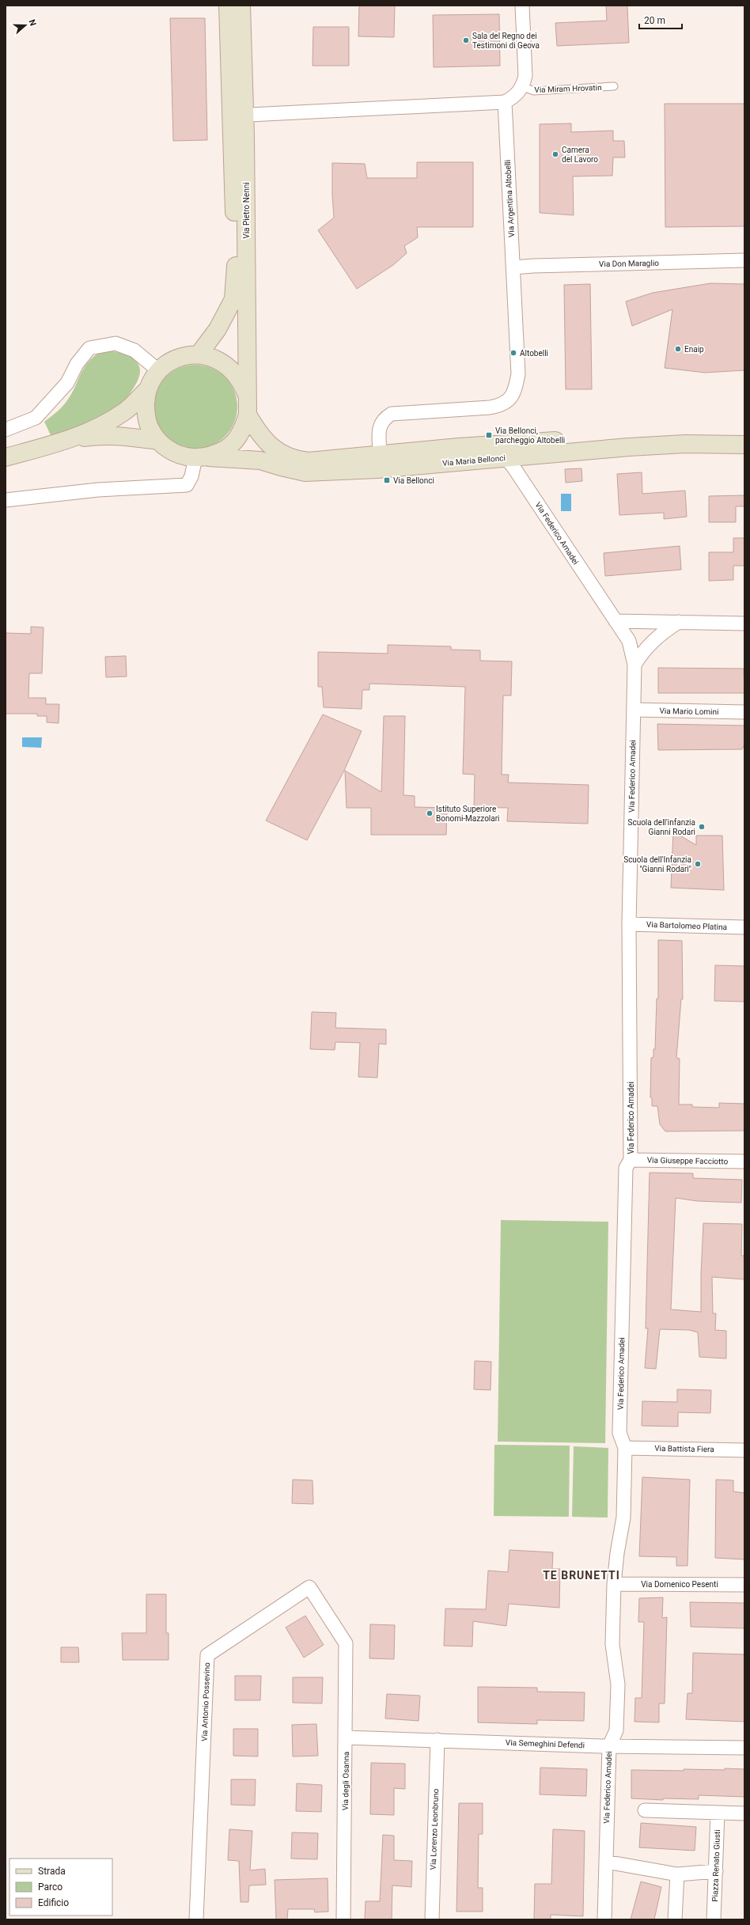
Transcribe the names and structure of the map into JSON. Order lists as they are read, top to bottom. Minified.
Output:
{"streets":{"street":["Via Argentina Altobelli","Via Pietro Nenni","Via Don Maraglio","Via Maria Bellonci","Via Federico Amadei","Via Mario Lomini","Via Bartolomeo Platina","Via Giuseppe Facciotto","Via Battista Fiera","Via Domenico Pesenti","Via Antonio Possevino","Via Semeghini Defendi","Via degli Osanna","Via Lorenzo Leonbruno","Piazza Renato Giusti"],"lane":["Via Miram Hrovatin"]},"crossings":[["Via Argentina Altobelli","Via Don Maraglio"],["Via Argentina Altobelli","Via Maria Bellonci"],["Via Pietro Nenni","Via Maria Bellonci"],["Via Maria Bellonci","Via Federico Amadei"],["Via Federico Amadei","Via Mario Lomini"],["Via Federico Amadei","Via Bartolomeo Platina"],["Via Federico Amadei","Via Giuseppe Facciotto"],["Via Federico Amadei","Via Battista Fiera"],["Via Federico Amadei","Via Domenico Pesenti"],["Via Federico Amadei","Via Semeghini Defendi"],["Via Antonio Possevino","Via degli Osanna"],["Via Semeghini Defendi","Via degli Osanna"],["Via Semeghini Defendi","Via Lorenzo Leonbruno"]],"districts":["TE BRUNETTI"],"places":{"other":["Sala del Regno dei Testimoni di Geova","Camera del Lavoro","Enaip","Altobelli","Istituto Superiore Bonomi-Mazzolari","Scuola dell'infanzia Gianni Rodari","Scuola dell'Infanzia \"Gianni Rodari\""],"transit":["Via Bellonci, parcheggio Altobelli","Via Bellonci"]},"legend":["Strada","Parco","Edificio"],"scale_bar":"20 m","north":"right"}
